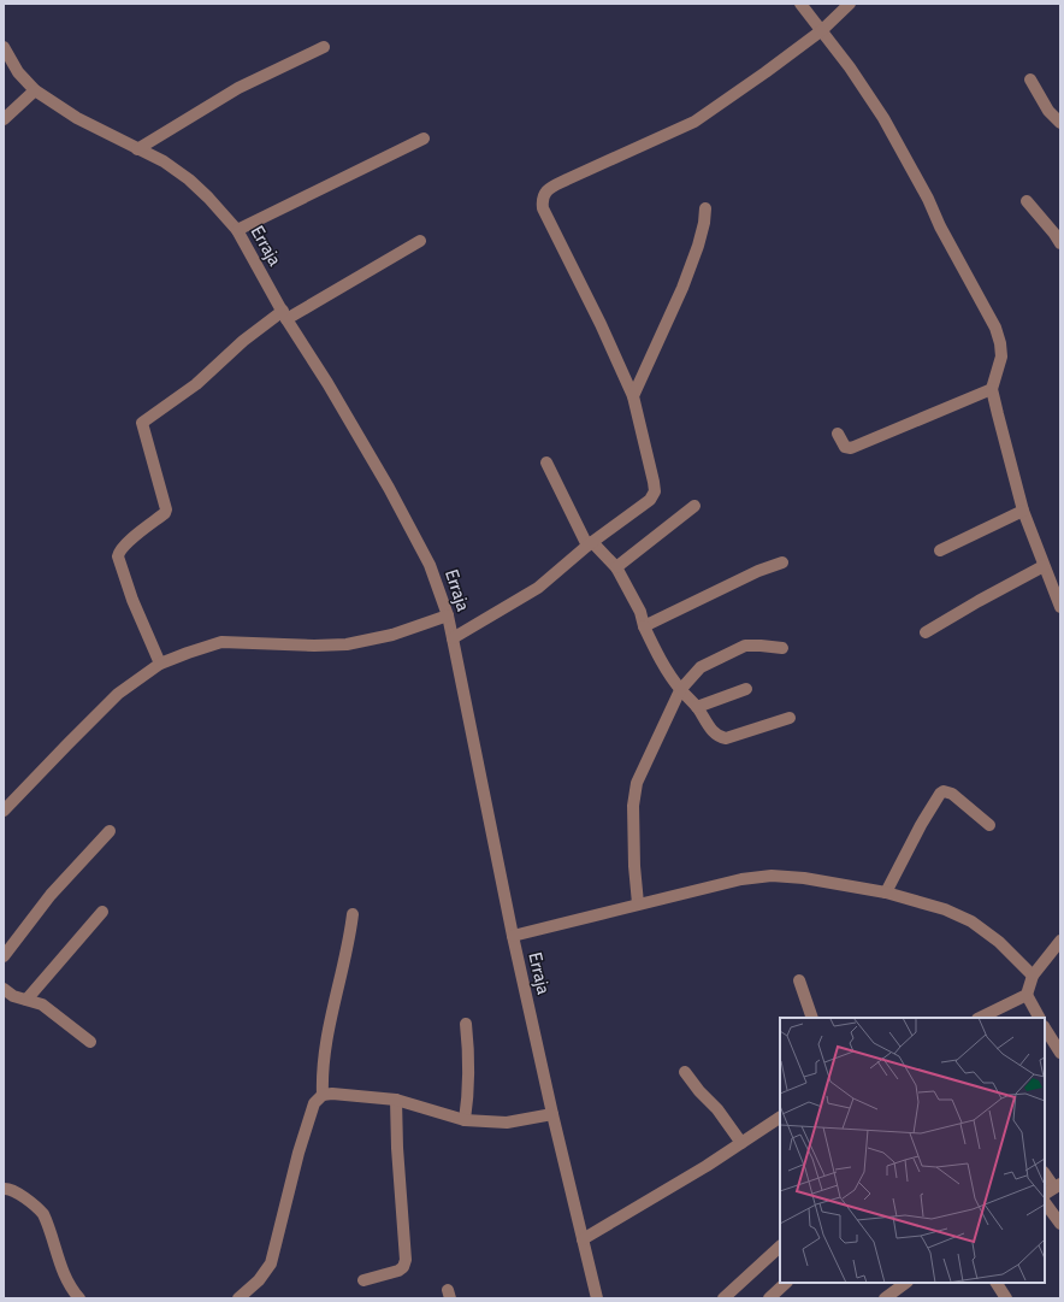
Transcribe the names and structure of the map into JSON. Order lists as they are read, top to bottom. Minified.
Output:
{"streets":{"street":["Erraja"]}}
